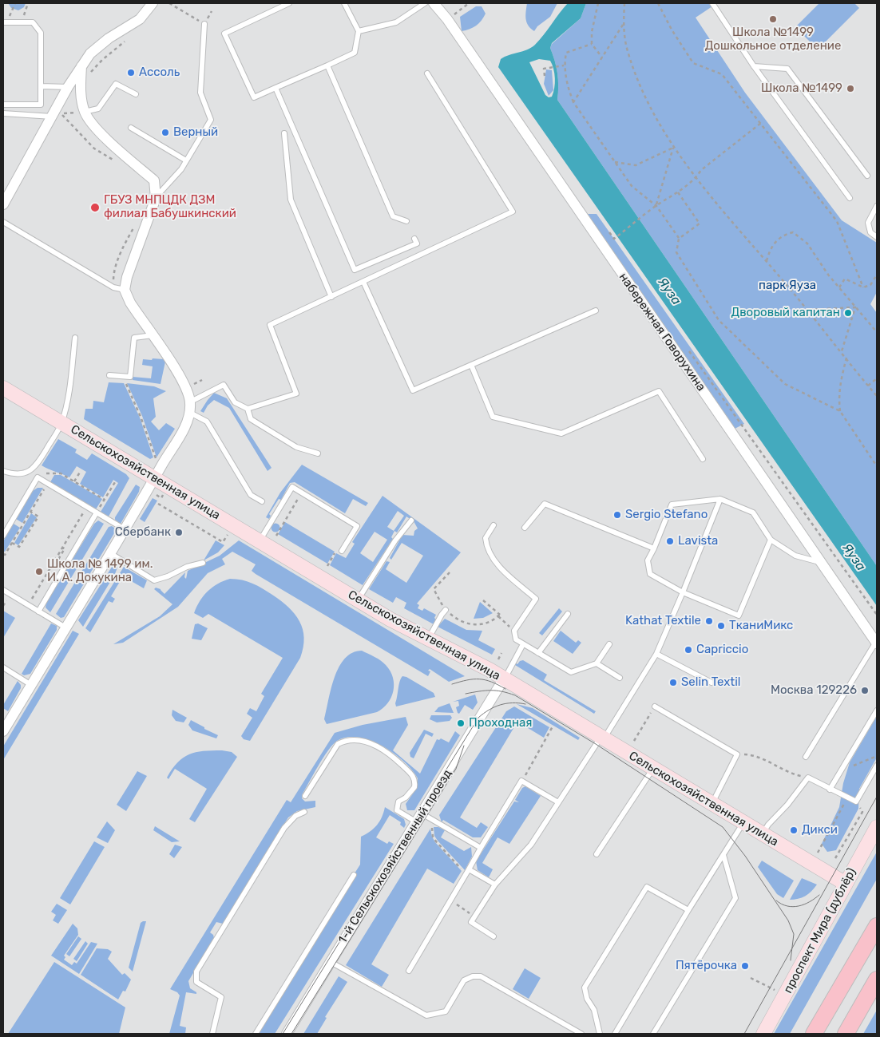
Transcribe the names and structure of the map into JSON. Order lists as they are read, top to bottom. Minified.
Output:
{"streets":{"main road":["Сельскохозяйственная улица","проспект Мира (дублёр)"],"street":["набережная Говорухина","1-й Сельскохозяйственный проезд"]},"crossings":[["Сельскохозяйственная улица","1-й Сельскохозяйственный проезд"],["Сельскохозяйственная улица","проспект Мира (дублёр)"]],"water":["Яуза"],"parks":["парк Яуза"],"places":["Школа №1499 Дошкольное отделение","Ассоль","Школа №1499","Верный","ГБУЗ МНПЦДК ДЗМ филиал Бабушкинский","Дворовый капитан","Sergio Stefano","Сбербанк","Lavista","Школа № 1499 им. И. А. Докукина","Kathat Textile","ТканиМикс","Capriccio","Selin Textil","Москва 129226","Проходная","Дикси","Пятёрочка"]}
